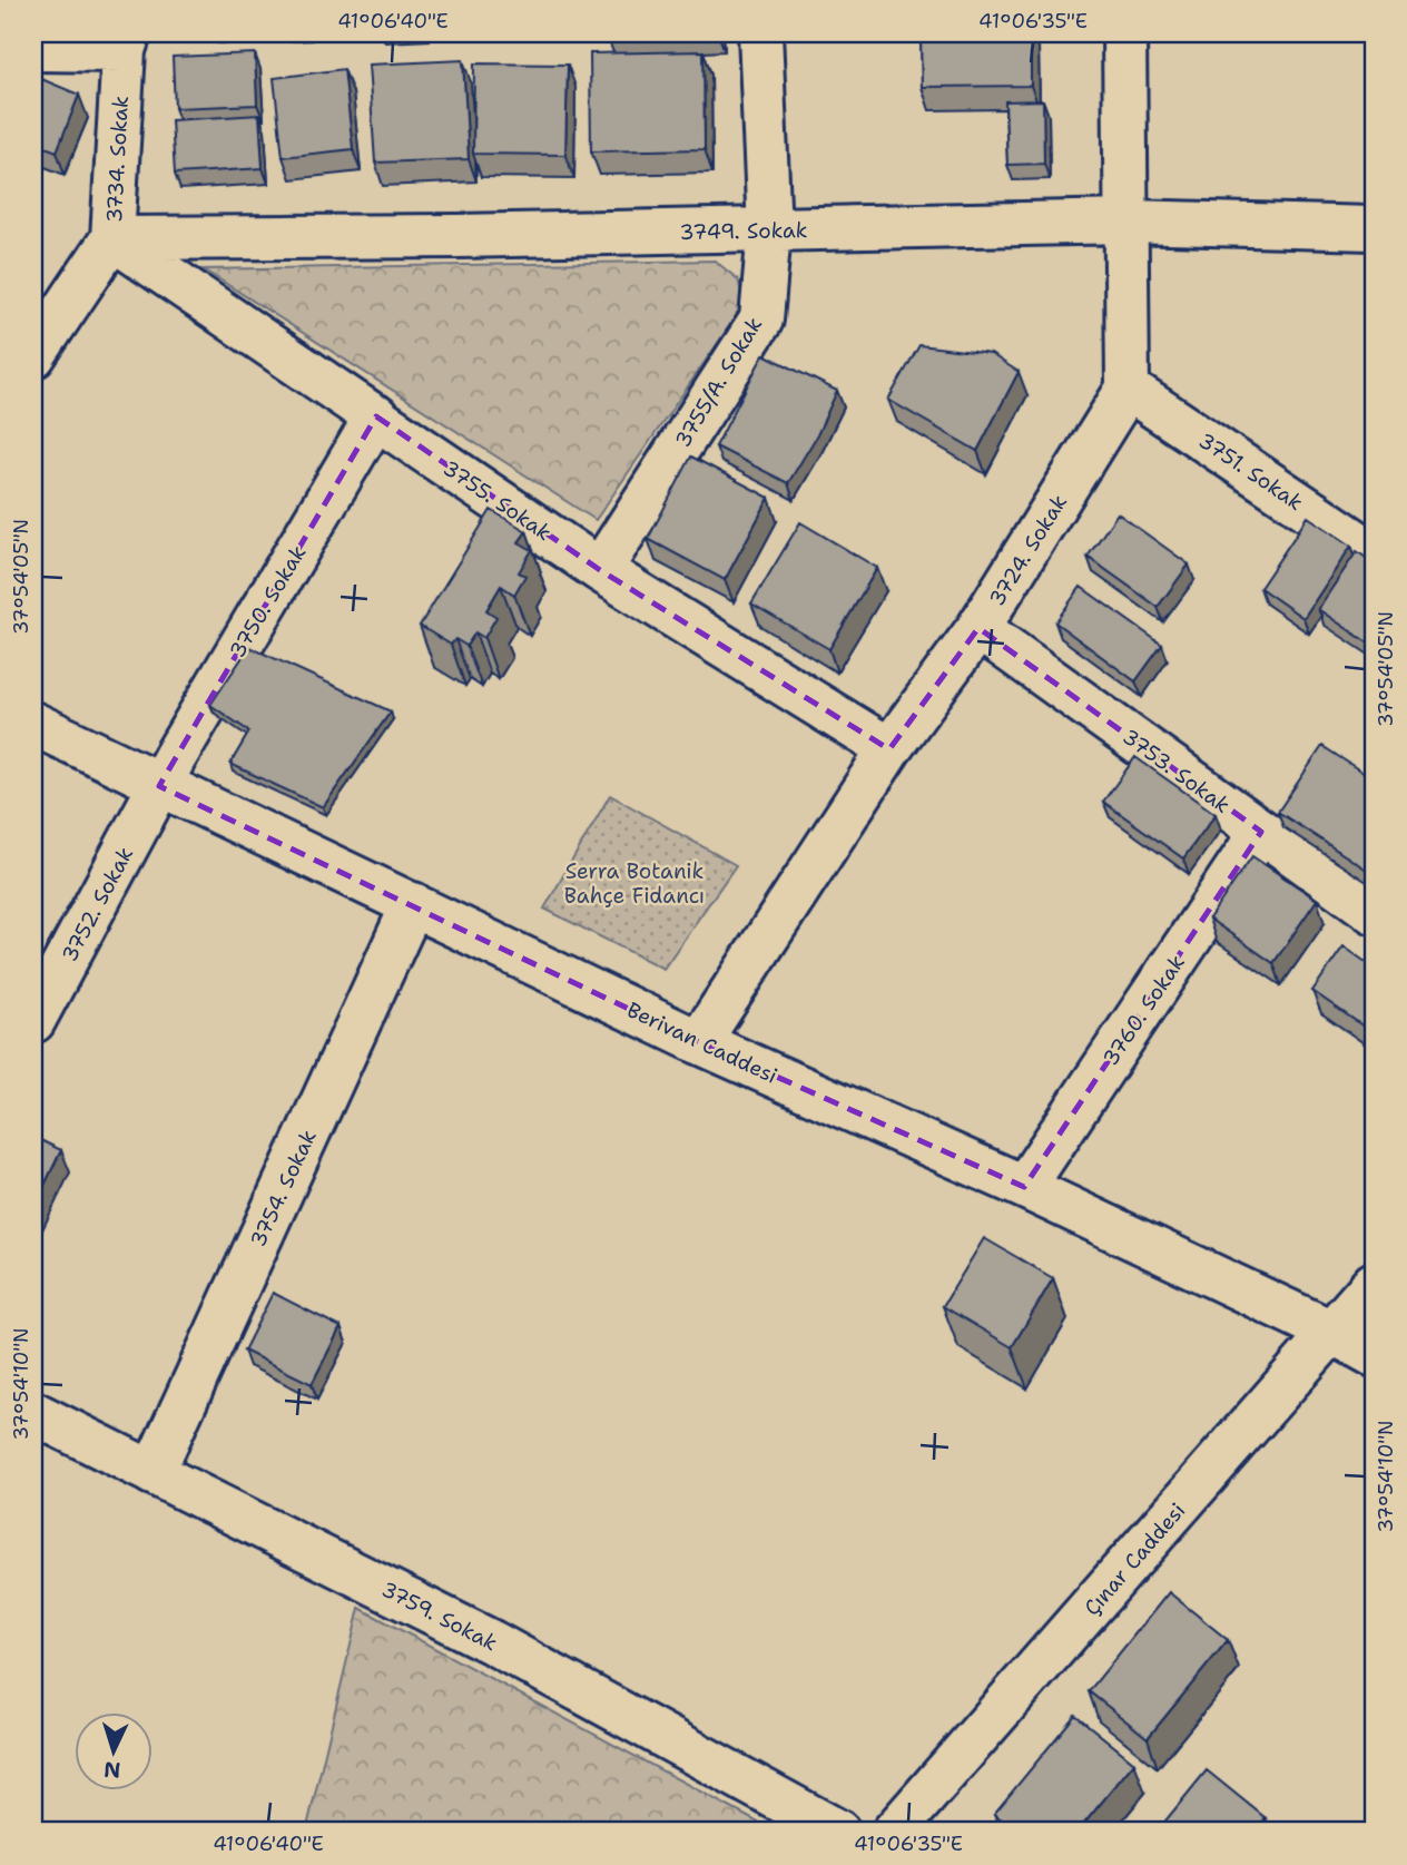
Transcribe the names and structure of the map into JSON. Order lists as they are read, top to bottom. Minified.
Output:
{"streets":{"street":["3734. Sokak","3749. Sokak","3755/A. Sokak","3751. Sokak","3755. Sokak","3724. Sokak","3750. Sokak","3753. Sokak","3752. Sokak","3760. Sokak","Berivan Caddesi","3754. Sokak","Çınar Caddesi","3759. Sokak"]},"crossings":[["3734. Sokak","3749. Sokak"],["3734. Sokak","3755. Sokak"],["3749. Sokak","3755/A. Sokak"],["3749. Sokak","3755. Sokak"],["3755/A. Sokak","3755. Sokak"],["3751. Sokak","3724. Sokak"],["3755. Sokak","3724. Sokak"],["3755. Sokak","3750. Sokak"],["3724. Sokak","3753. Sokak"],["3724. Sokak","Berivan Caddesi"],["3750. Sokak","3752. Sokak"],["3750. Sokak","Berivan Caddesi"],["3753. Sokak","3760. Sokak"],["3752. Sokak","Berivan Caddesi"],["3760. Sokak","Berivan Caddesi"],["Berivan Caddesi","3754. Sokak"],["Berivan Caddesi","Çınar Caddesi"],["3754. Sokak","3759. Sokak"]],"parks":["Serra Botanik Bahçe Fidancı"],"north":"bottom","coordinates":["41°06'40\"E","41°06'35\"E","37°54'05\"N","37°54'10\"N"]}
